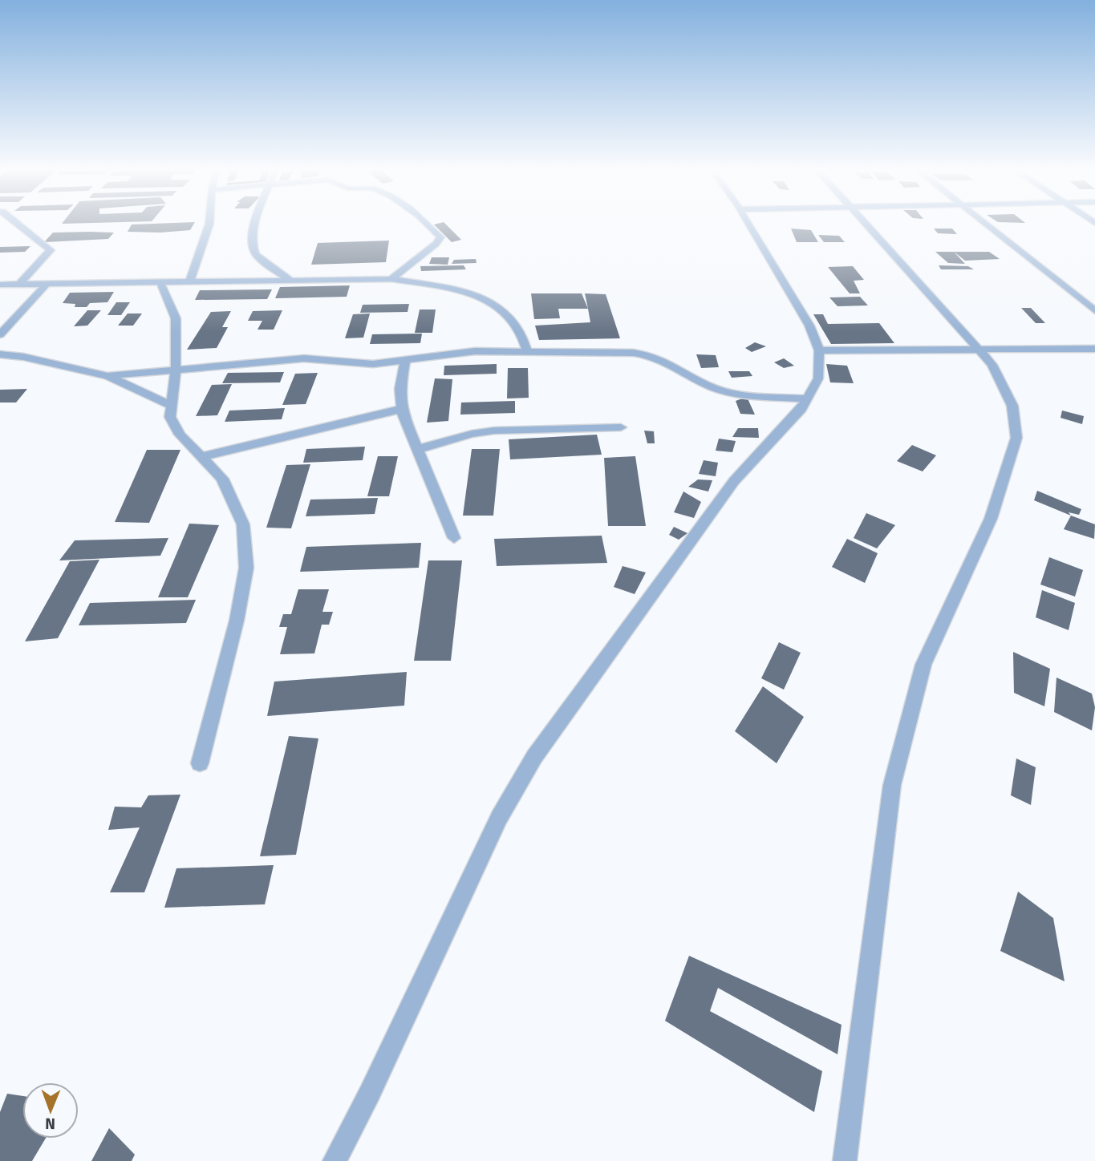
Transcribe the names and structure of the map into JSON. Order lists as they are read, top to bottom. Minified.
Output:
{"north":"bottom"}
